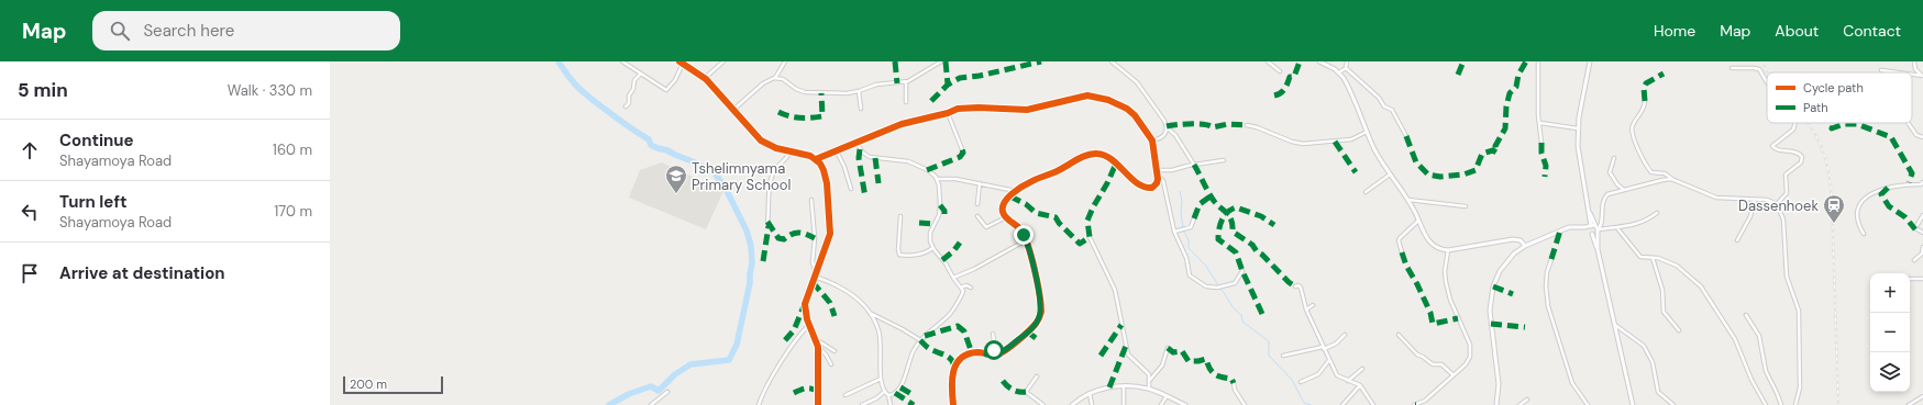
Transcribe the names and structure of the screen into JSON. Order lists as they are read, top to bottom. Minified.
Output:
{"places":{"school or university":["Tshelimnyama Primary School"],"station":["Dassenhoek"]},"legend":["Cycle path","Path"],"scale_bar":"200 m","page":{"header":"Map","search":"Search here","nav":["Home","Map","About","Contact"],"heading":["5 min","Walk · 330 m"],"list":[["Continue","Shayamoya Road","160 m"],["Turn left","Shayamoya Road","170 m"],"Arrive at destination"],"map_buttons":["+","−"],"scale":"200 m"}}
